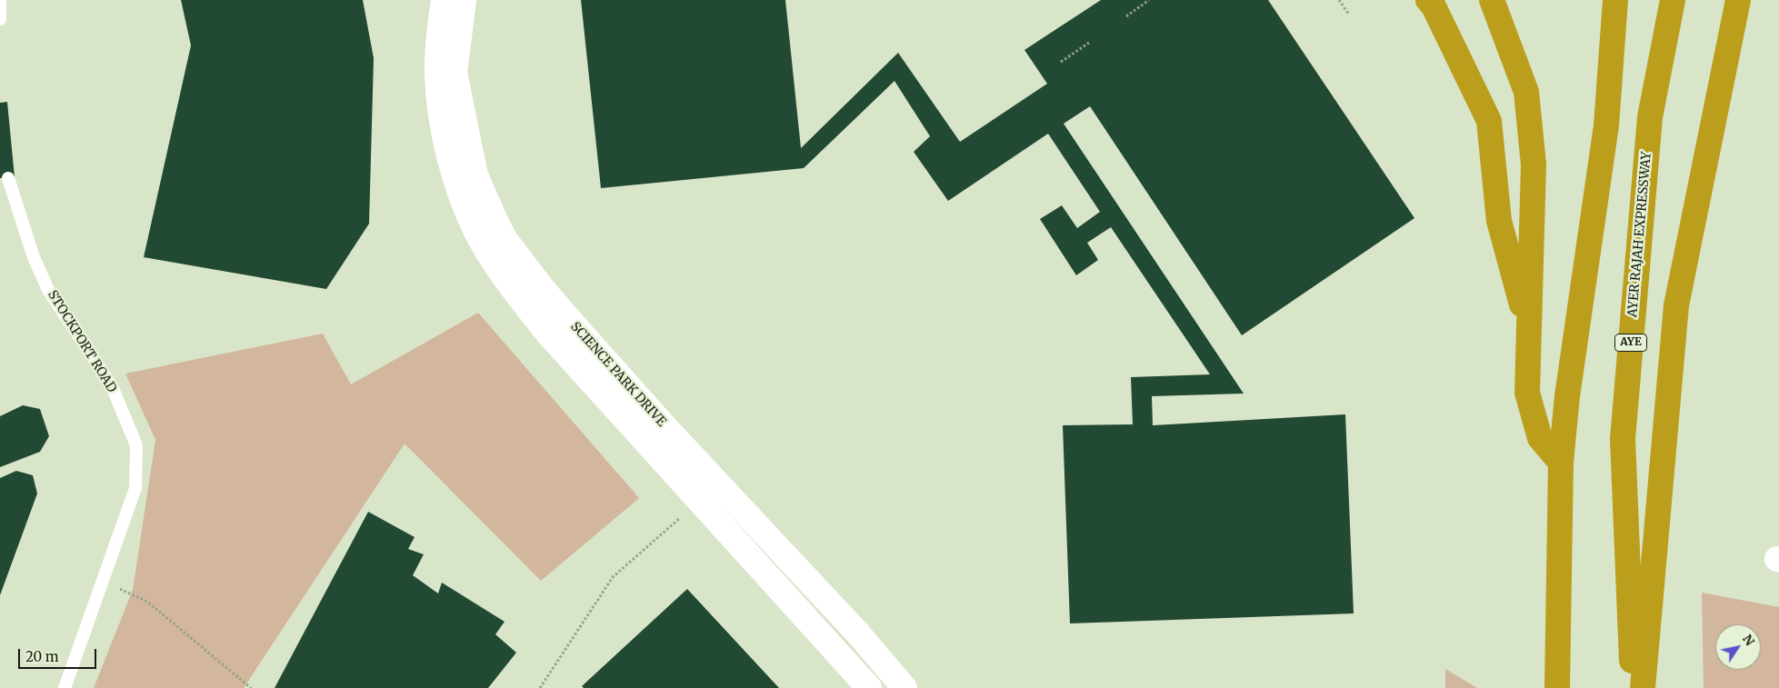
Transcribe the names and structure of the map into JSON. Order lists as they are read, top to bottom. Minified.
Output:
{"streets":{"highway":["AYER RAJAH EXPRESSWAY","AYE"],"main road":["SCIENCE PARK DRIVE"],"lane":["STOCKPORT ROAD"]},"scale_bar":"20 m","north":"top right"}
